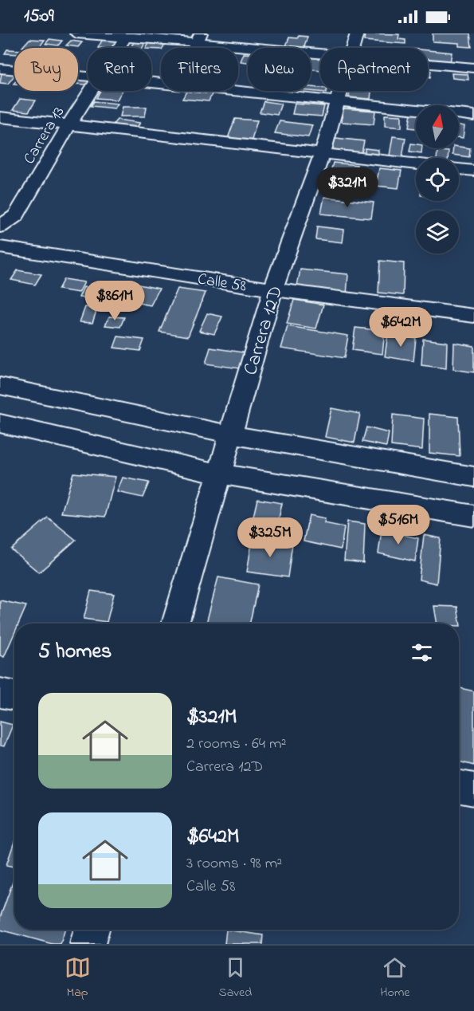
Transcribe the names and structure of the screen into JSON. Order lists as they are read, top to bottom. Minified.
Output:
{"streets":{"street":["Carrera 13","Calle 58","Carrera 12D"]},"crossings":[["Calle 58","Carrera 12D"]],"north":"top","page":{"status":"15:09","chip":["Buy","Rent","Filters","New","Apartment"],"price":["$321M","$861M","$642M","$516M","$325M"],"heading":"5 homes","list":[{"name":"$321M","note":"2 rooms · 64 m² · Carrera 12D"},{"name":"$642M","note":"3 rooms · 98 m² · Calle 58"}],"tabs":["Map","Saved","Home"]}}
